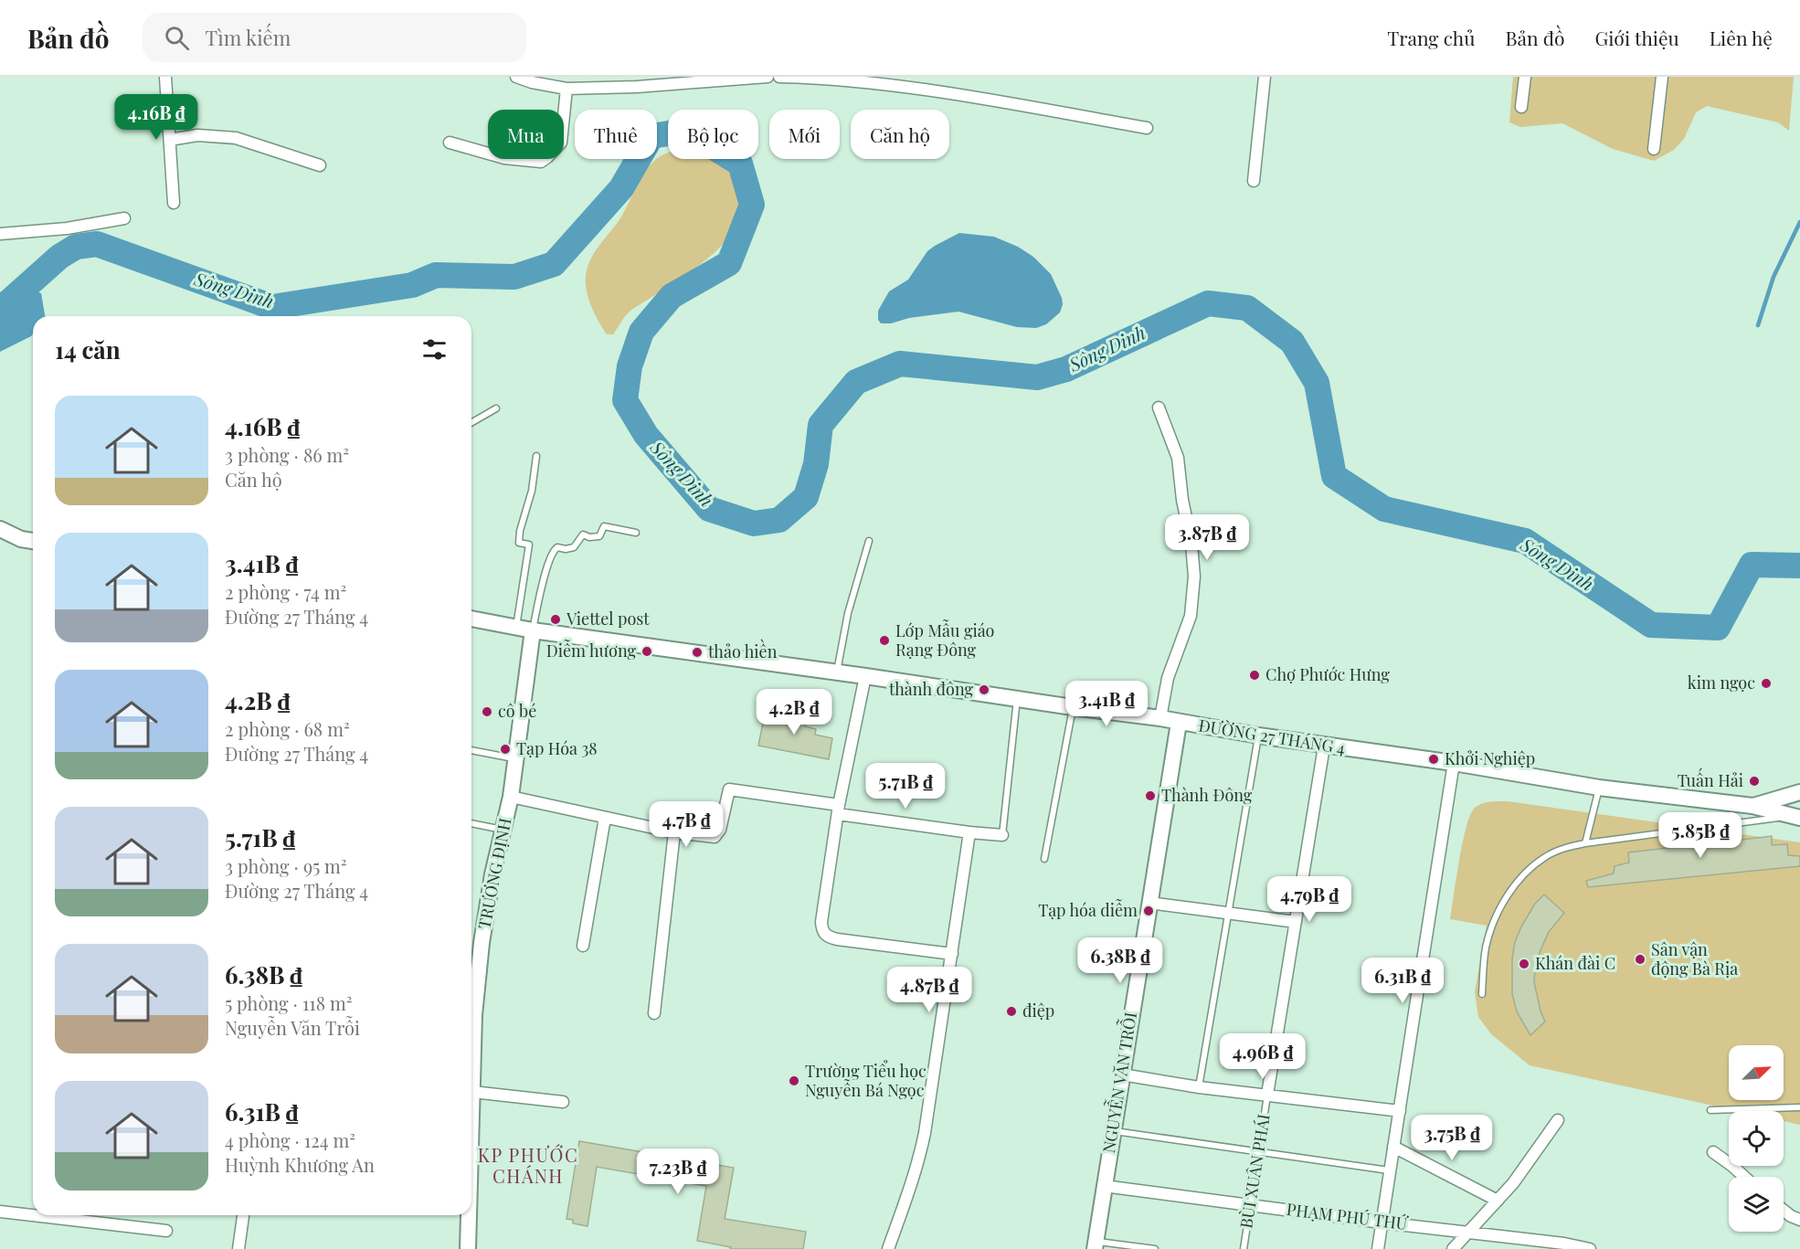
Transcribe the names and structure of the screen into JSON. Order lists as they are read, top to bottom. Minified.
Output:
{"streets":{"street":["ĐƯỜNG 27 THÁNG 4","TRƯƠNG ĐỊNH","NGUYỄN VĂN TRỖI","PHẠM PHÚ THỨ"],"lane":["BÙI XUÂN PHÁI"]},"crossings":[["ĐƯỜNG 27 THÁNG 4","TRƯƠNG ĐỊNH"],["ĐƯỜNG 27 THÁNG 4","NGUYỄN VĂN TRỖI"],["NGUYỄN VĂN TRỖI","PHẠM PHÚ THỨ"],["BÙI XUÂN PHÁI","PHẠM PHÚ THỨ"]],"districts":["KP PHƯỚC CHÁNH"],"water":["Sông Dinh"],"places":["Viettel post","Lớp Mẫu giáo Rạng Đông","Diễm hương","thảo hiền","Chợ Phước Hưng","kim ngọc","thành đông","cô bé","Tạp Hóa 38","Khởi Nghiệp","Tuấn Hải","Thành Đông","Tạp hóa diễm","Sân vận động Bà Rịa","Khán đài C","điệp","Trường Tiểu học Nguyễn Bá Ngọc"],"north":"top right","page":{"header":"Bản đồ","search":"Tìm kiếm","nav":["Trang chủ","Bản đồ","Giới thiệu","Liên hệ"],"price":["4.16B ₫","3.87B ₫","3.41B ₫","4.2B ₫","5.71B ₫","4.7B ₫","5.85B ₫","4.79B ₫","6.38B ₫","6.31B ₫","4.87B ₫","4.96B ₫","3.75B ₫","7.23B ₫"],"chip":["Mua","Thuê","Bộ lọc","Mới","Căn hộ"],"heading":"14 căn","list":[{"name":"4.16B ₫","note":"3 phòng · 86 m² · Căn hộ"},{"name":"3.41B ₫","note":"2 phòng · 74 m² · Đường 27 Tháng 4"},{"name":"4.2B ₫","note":"2 phòng · 68 m² · Đường 27 Tháng 4"},{"name":"5.71B ₫","note":"3 phòng · 95 m² · Đường 27 Tháng 4"},{"name":"6.38B ₫","note":"5 phòng · 118 m² · Nguyễn Văn Trỗi"},{"name":"6.31B ₫","note":"4 phòng · 124 m² · Huỳnh Khương An"}]}}
